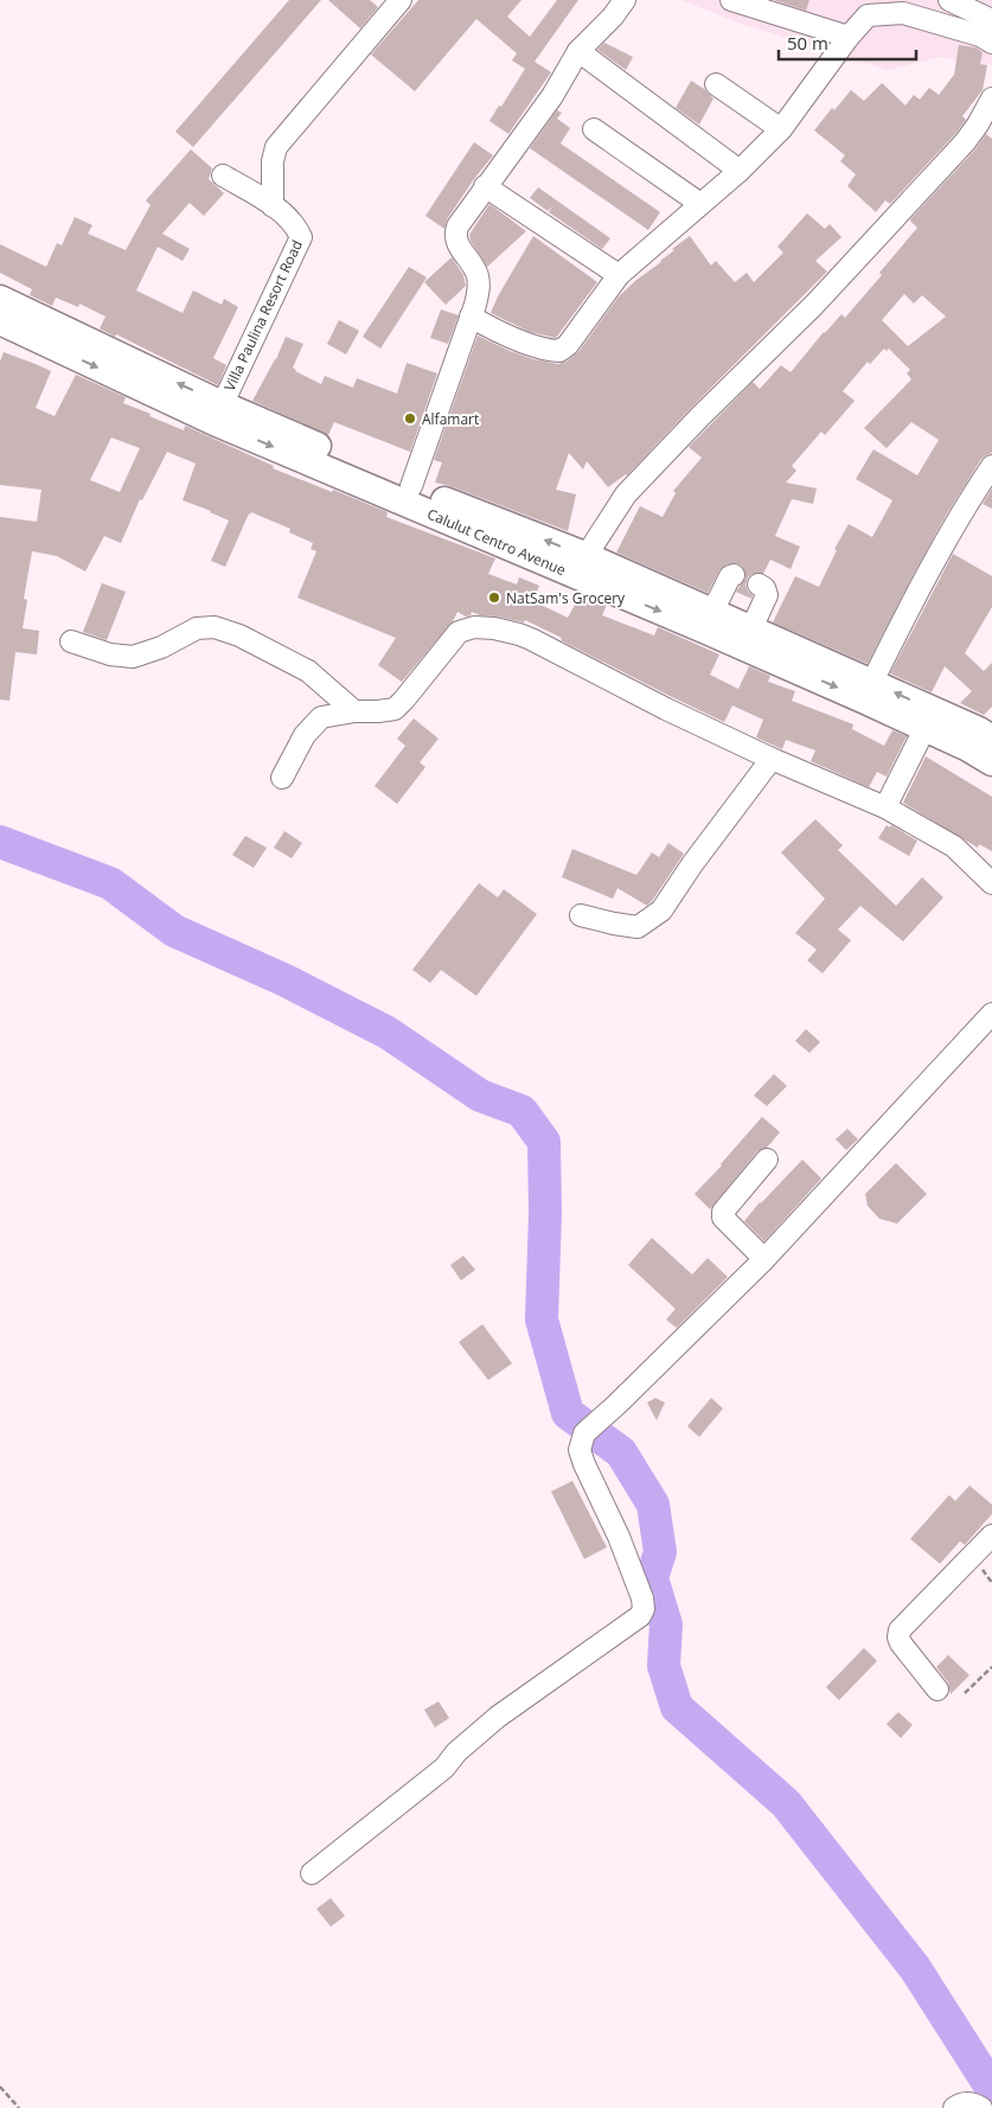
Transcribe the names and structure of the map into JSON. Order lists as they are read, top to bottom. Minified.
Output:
{"streets":{"main road":["Calulut Centro Avenue"],"street":["Villa Paulina Resort Road"]},"crossings":[["Villa Paulina Resort Road","Calulut Centro Avenue"]],"places":["Alfamart","NatSam's Grocery"],"scale_bar":"50 m"}
